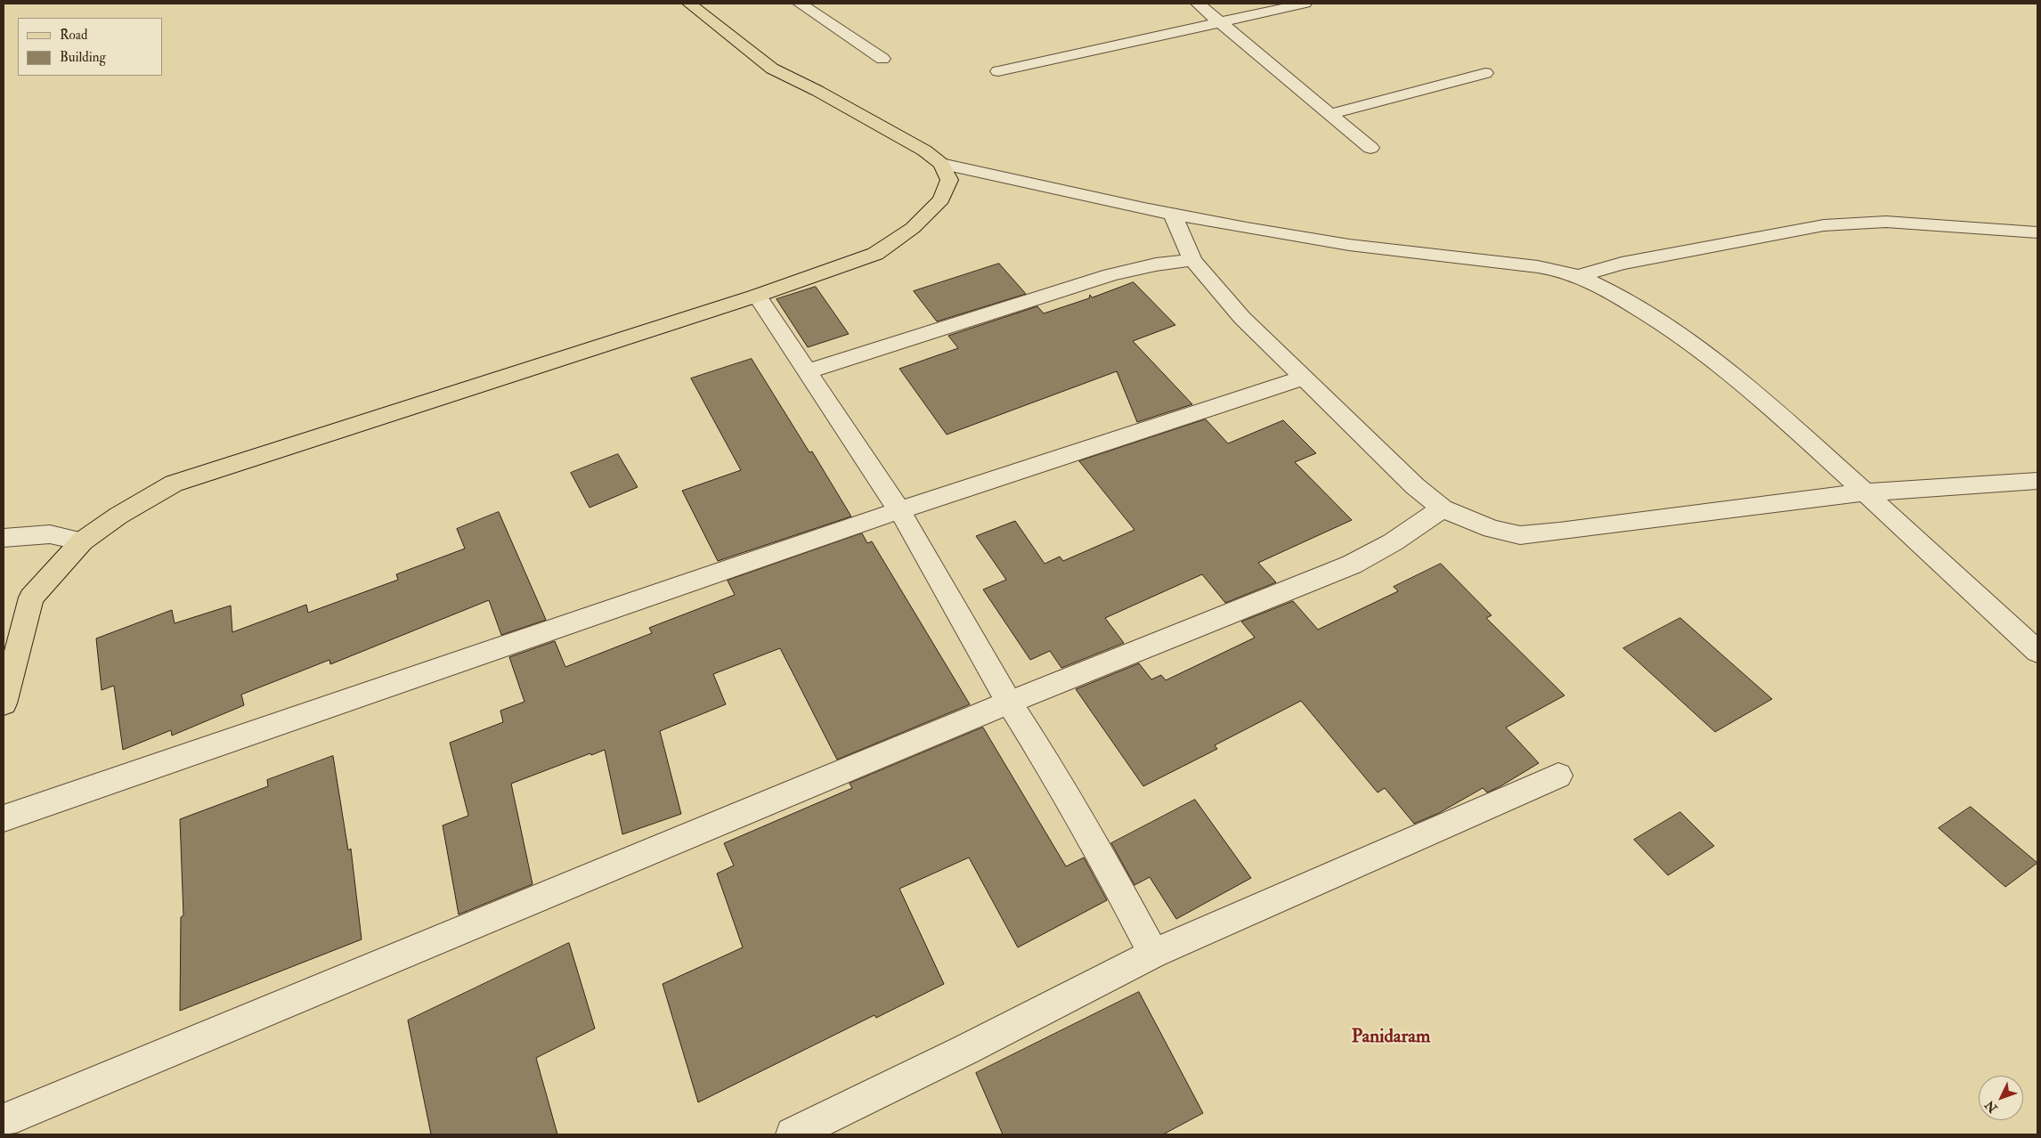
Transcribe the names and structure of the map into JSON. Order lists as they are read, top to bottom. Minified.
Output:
{"districts":["Panidaram"],"legend":["Road","Building"],"north":"bottom left"}
